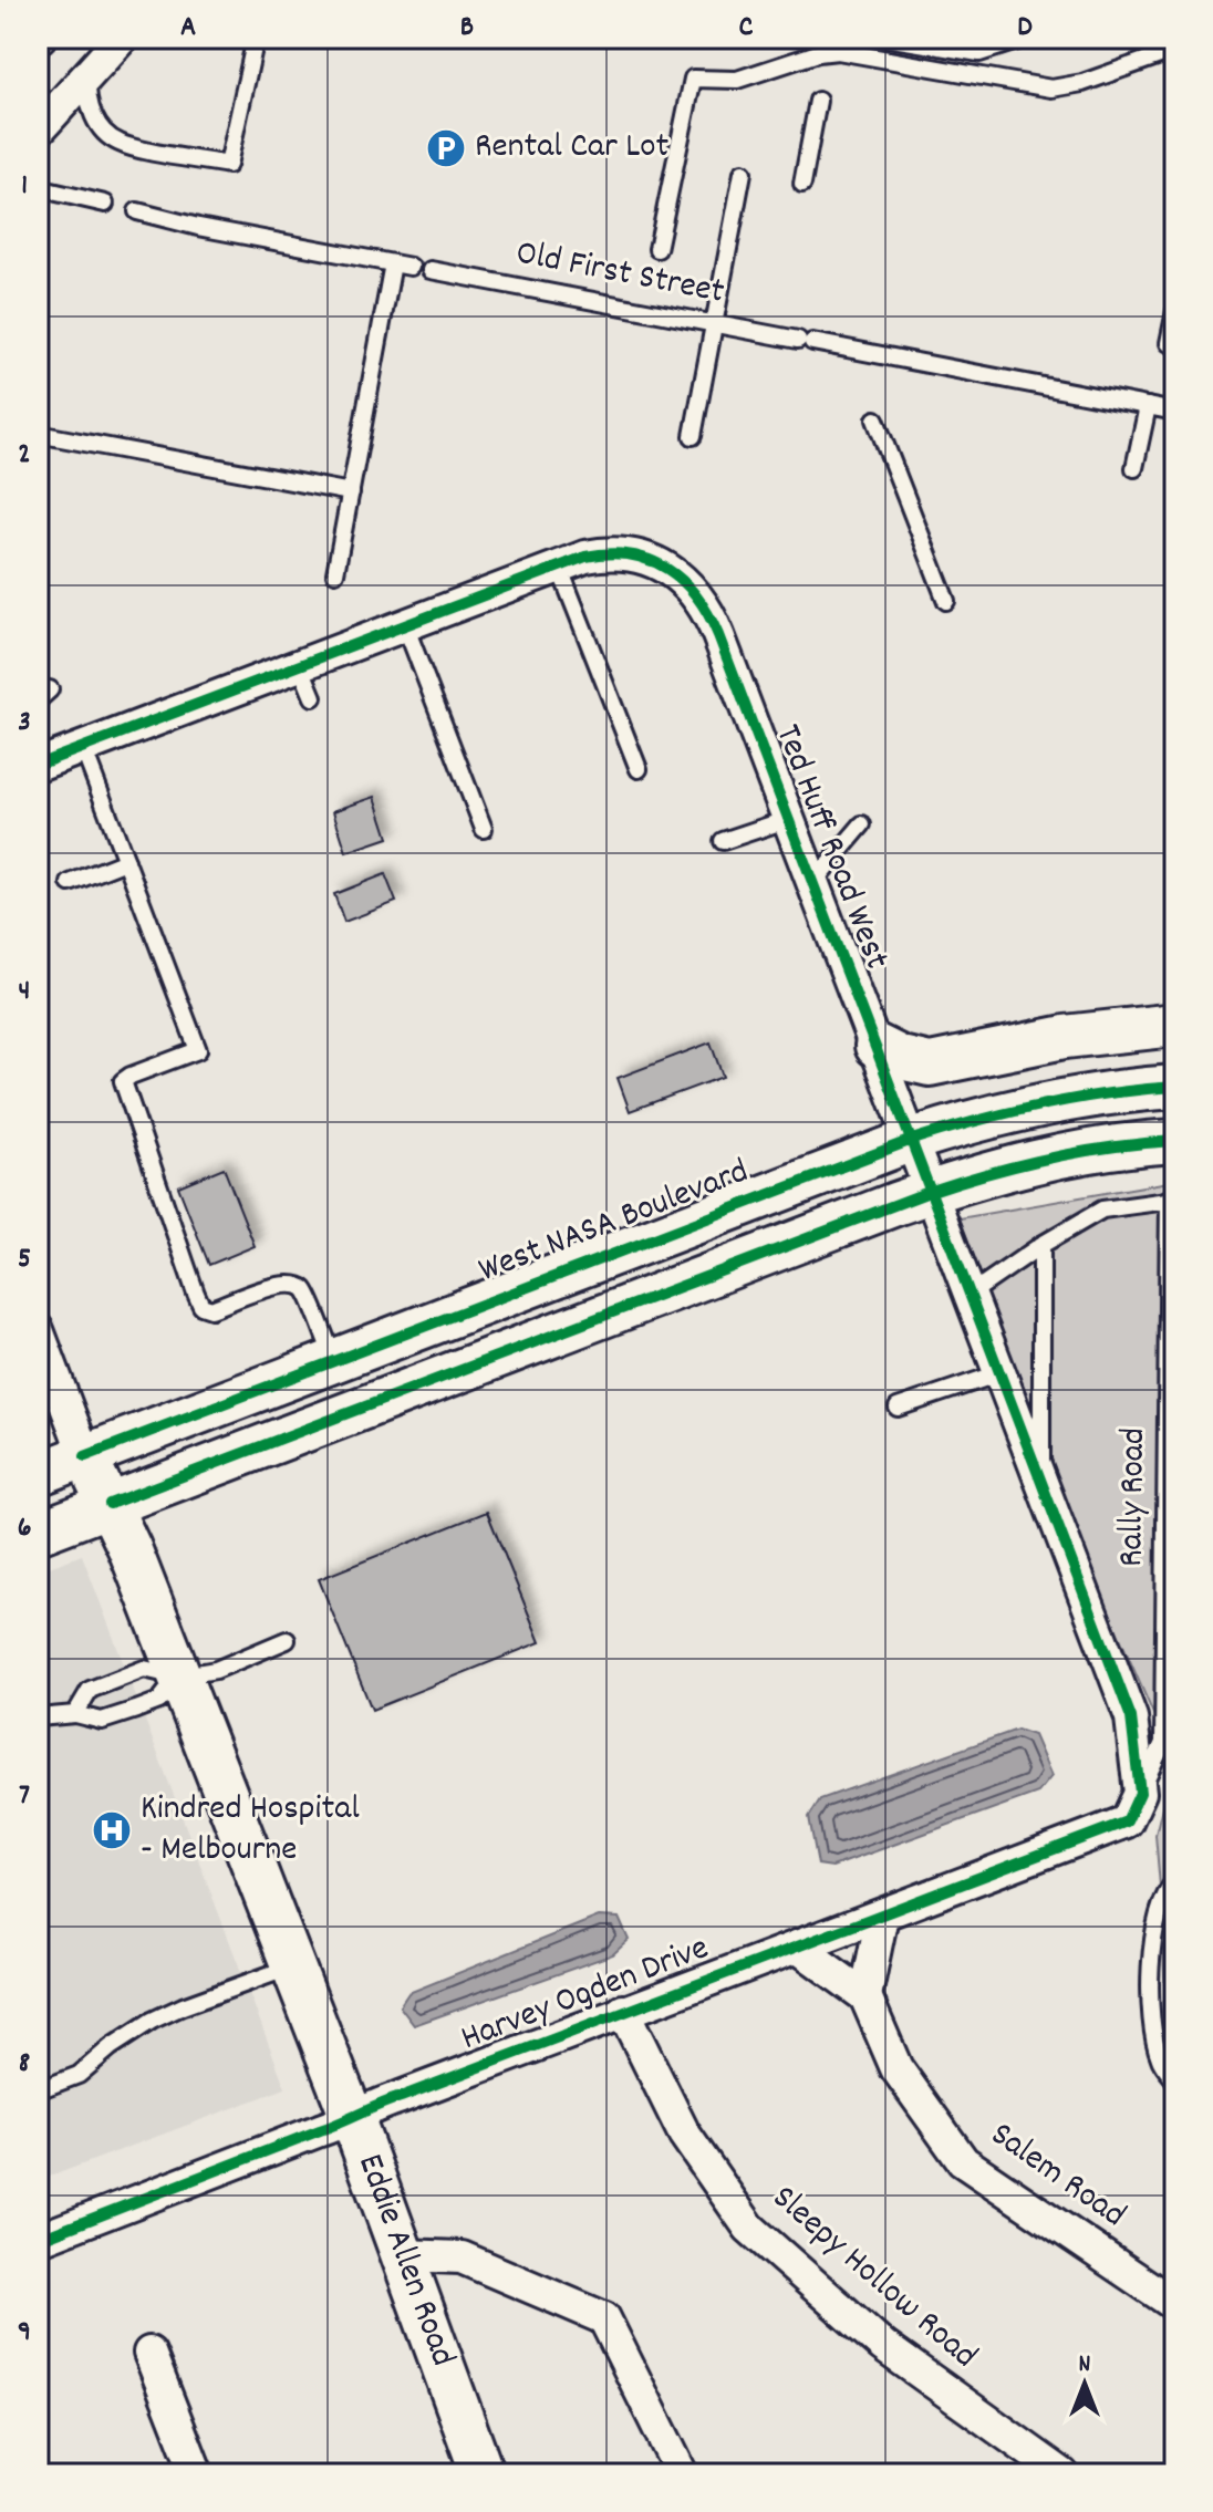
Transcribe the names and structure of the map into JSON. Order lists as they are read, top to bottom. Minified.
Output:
{"streets":{"main road":["West NASA Boulevard","Eddie Allen Road"],"street":["Ted Huff Road West","Harvey Ogden Drive","Salem Road","Sleepy Hollow Road"],"lane":["Old First Street","Rally Road"]},"crossings":[["Ted Huff Road West","West NASA Boulevard"],["Ted Huff Road West","Rally Road"],["Ted Huff Road West","Harvey Ogden Drive"],["West NASA Boulevard","Eddie Allen Road"],["Rally Road","Harvey Ogden Drive"],["Harvey Ogden Drive","Eddie Allen Road"],["Harvey Ogden Drive","Sleepy Hollow Road"]],"places":{"parking":["Rental Car Lot"],"hospital":["Kindred Hospital - Melbourne"]},"north":"top","grid":{"columns":["A","B","C","D"],"rows":["1","2","3","4","5","6","7","8","9"]}}
